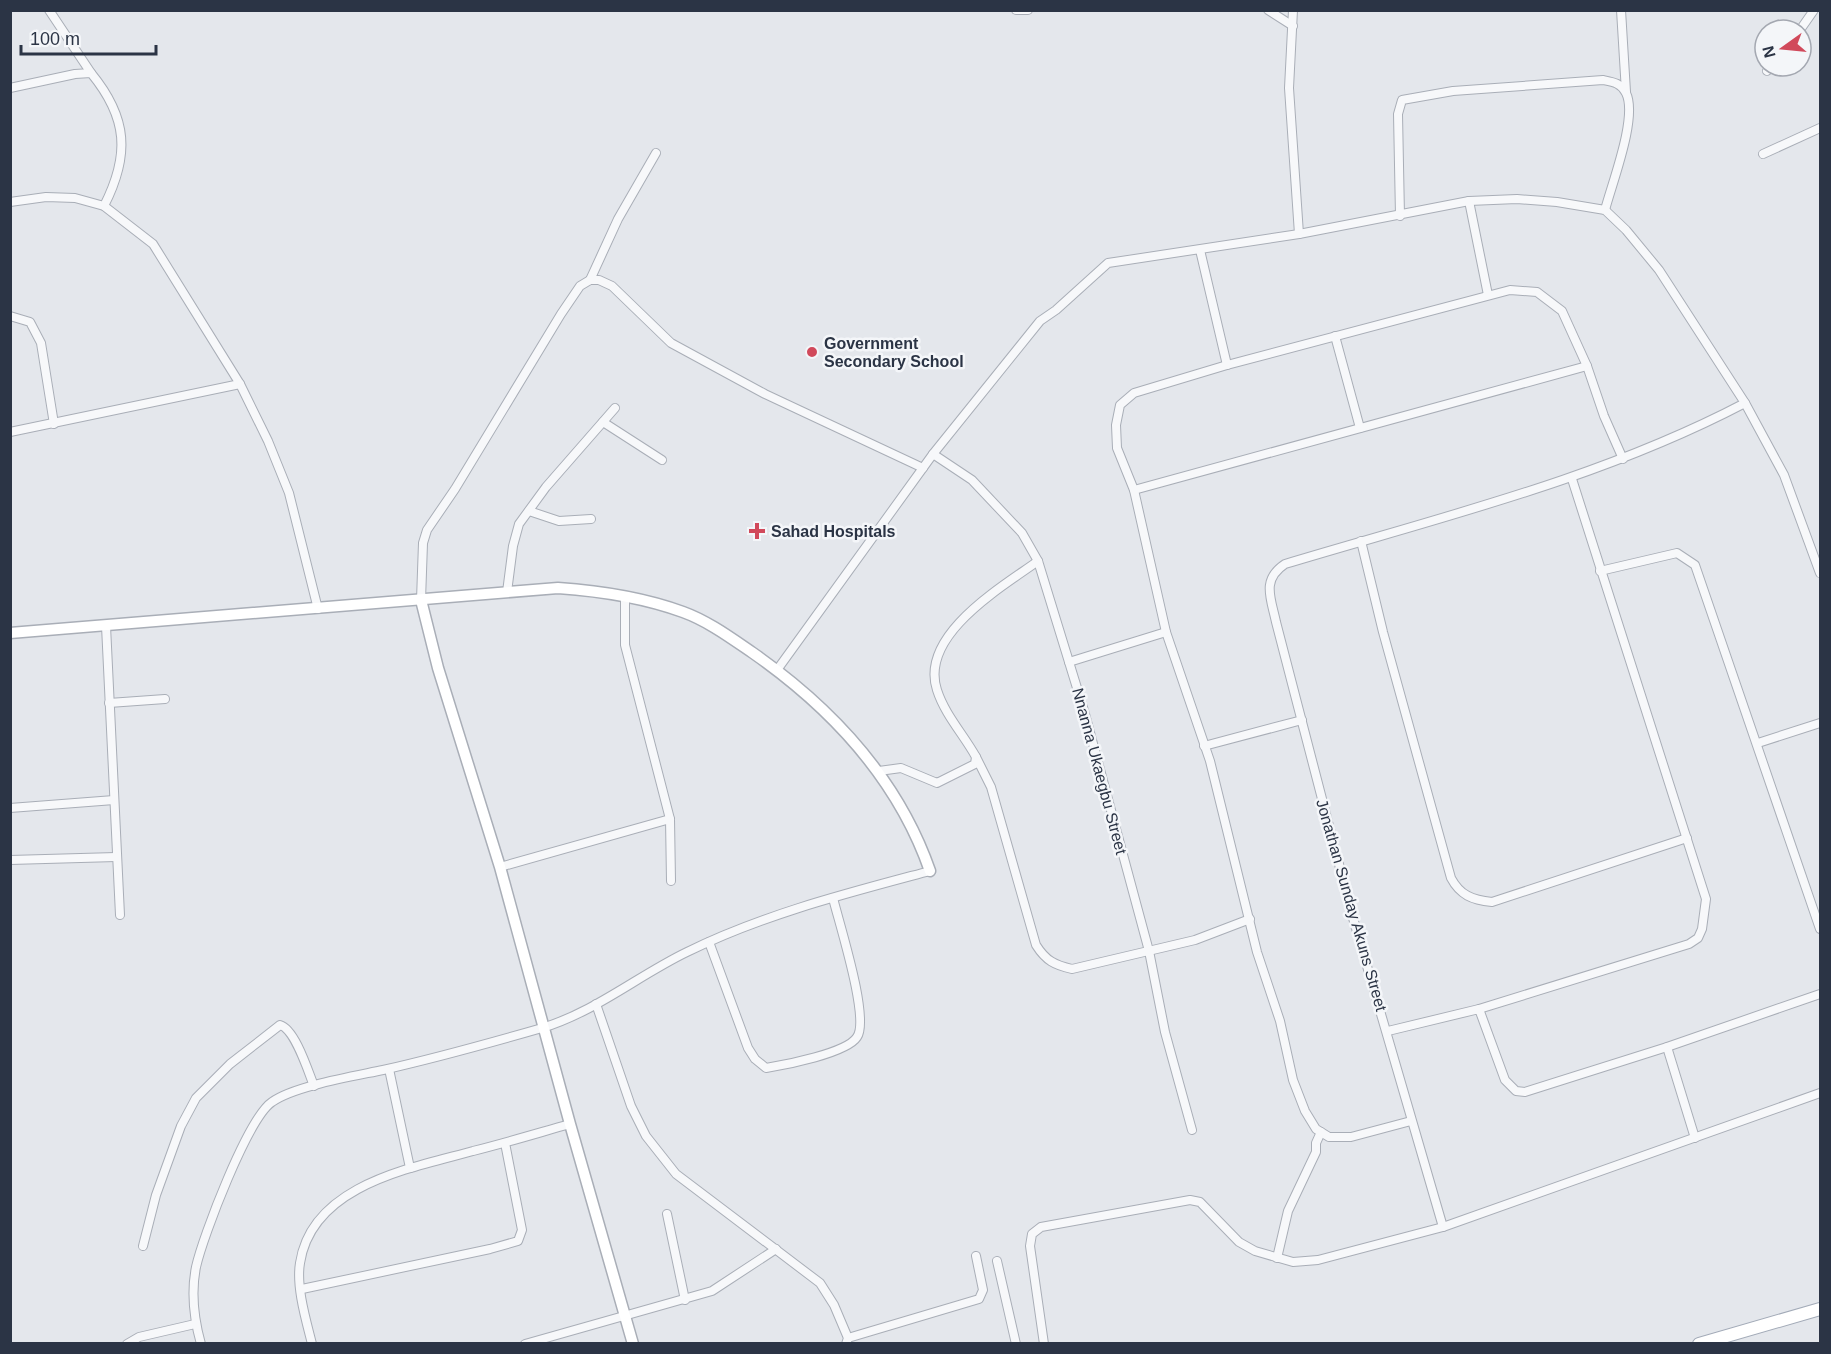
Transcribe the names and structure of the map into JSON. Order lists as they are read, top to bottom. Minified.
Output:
{"streets":{"street":["Nnanna Ukaegbu Street","Jonathan Sunday Akuns Street"]},"places":{"other":["Government Secondary School"],"health":["Sahad Hospitals"]},"scale_bar":"100 m","north":"left"}
